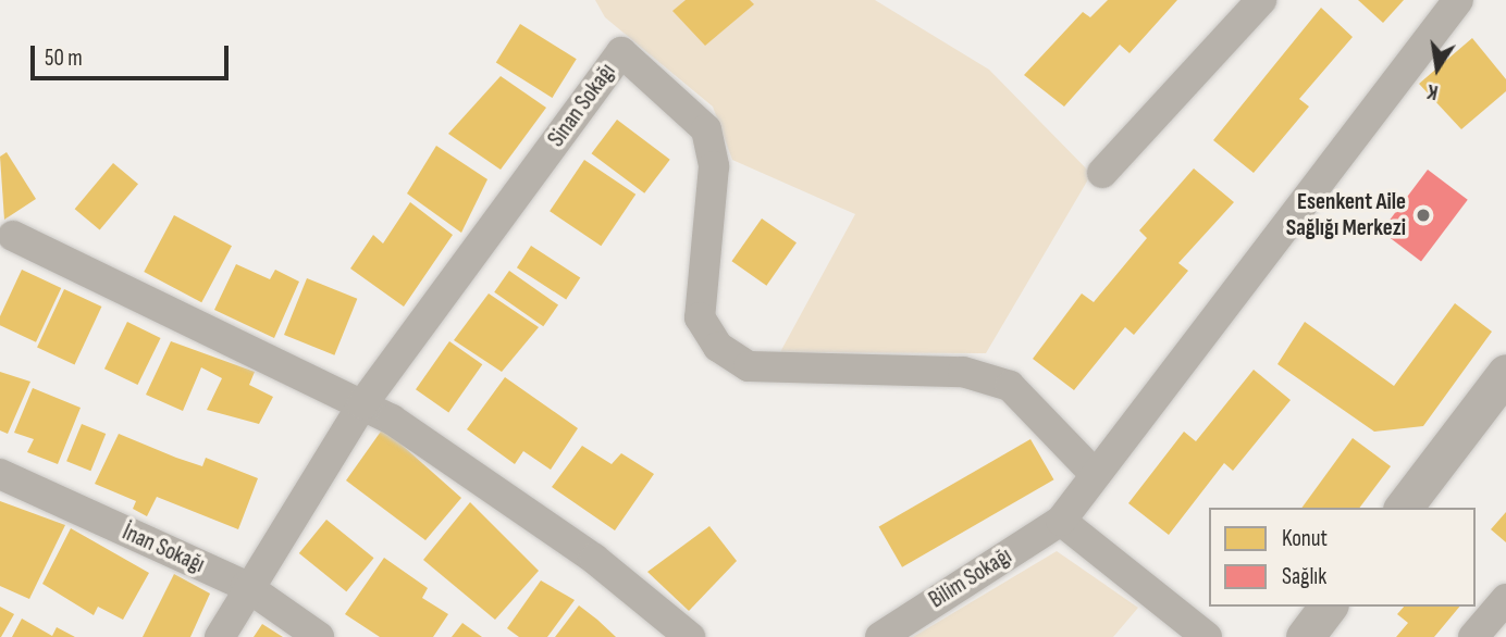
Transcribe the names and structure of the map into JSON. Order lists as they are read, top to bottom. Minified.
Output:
{"streets":{"street":["Sinan Sokağı","İnan Sokağı","Bilim Sokağı"]},"crossings":[["Sinan Sokağı","İnan Sokağı"]],"places":["Esenkent Aile Sağlığı Merkezi"],"legend":["Konut","Sağlık"],"scale_bar":"50 m","north":"bottom"}
